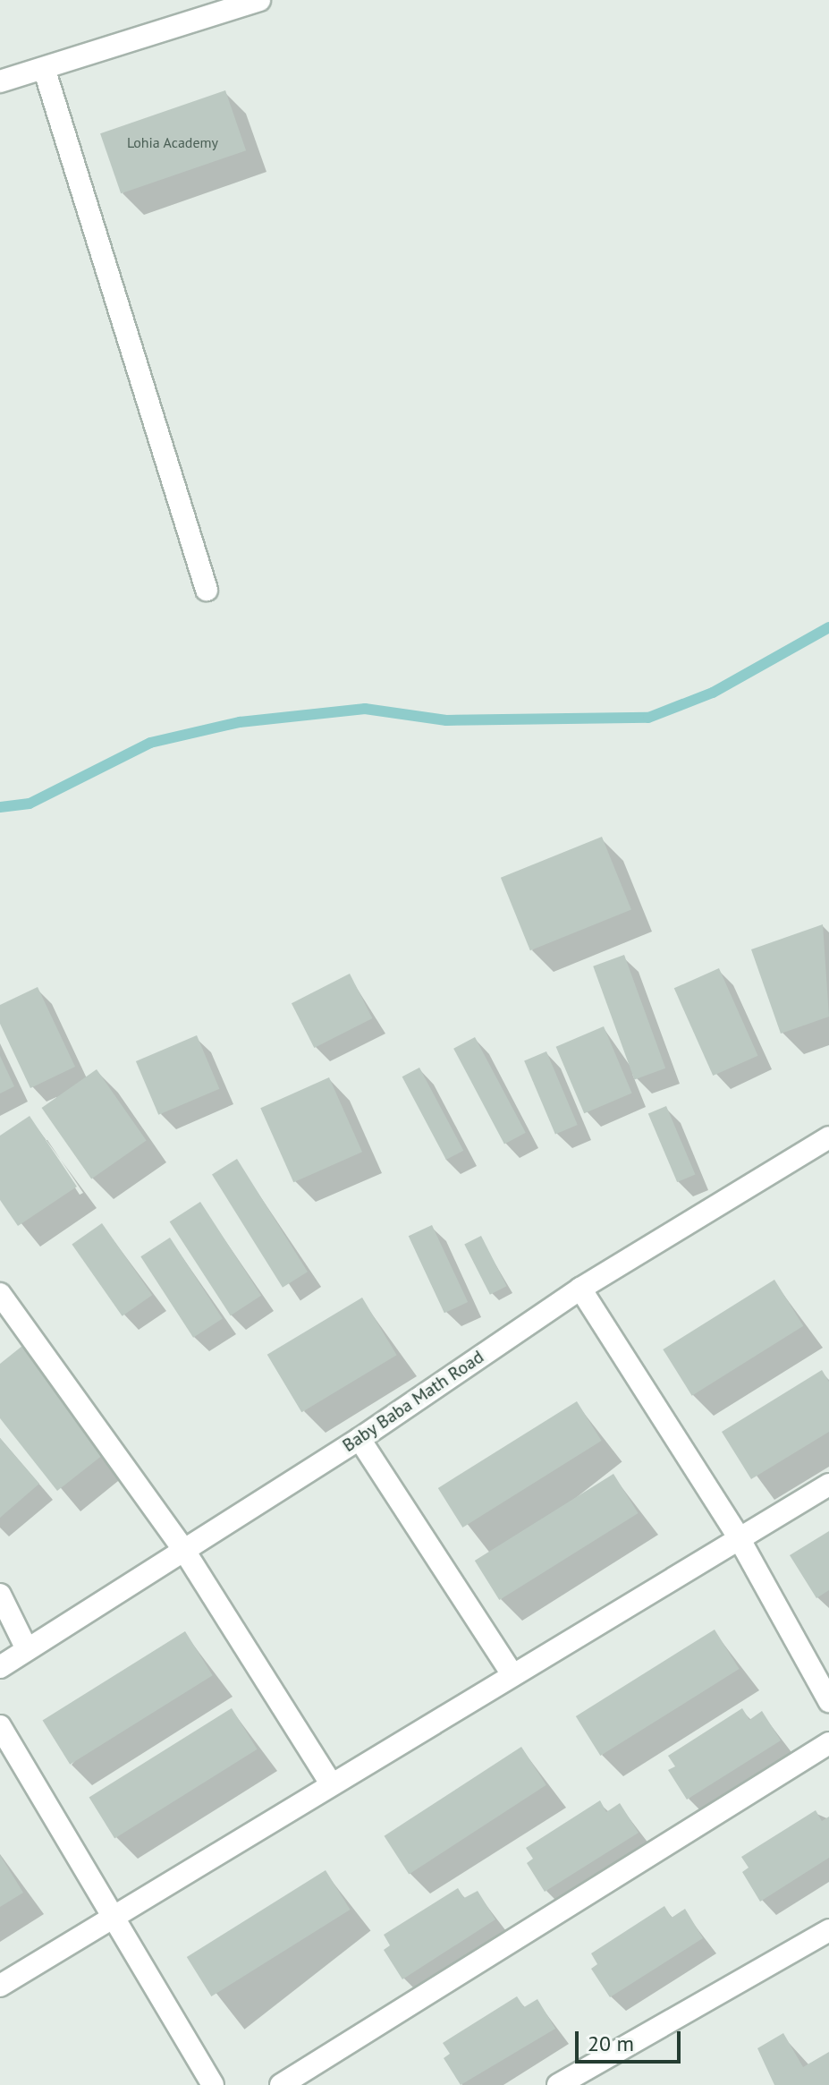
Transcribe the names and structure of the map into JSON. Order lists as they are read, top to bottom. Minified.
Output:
{"streets":{"street":["Baby Baba Math Road"]},"house_numbers":["Lohia Academy"],"scale_bar":"20 m"}
